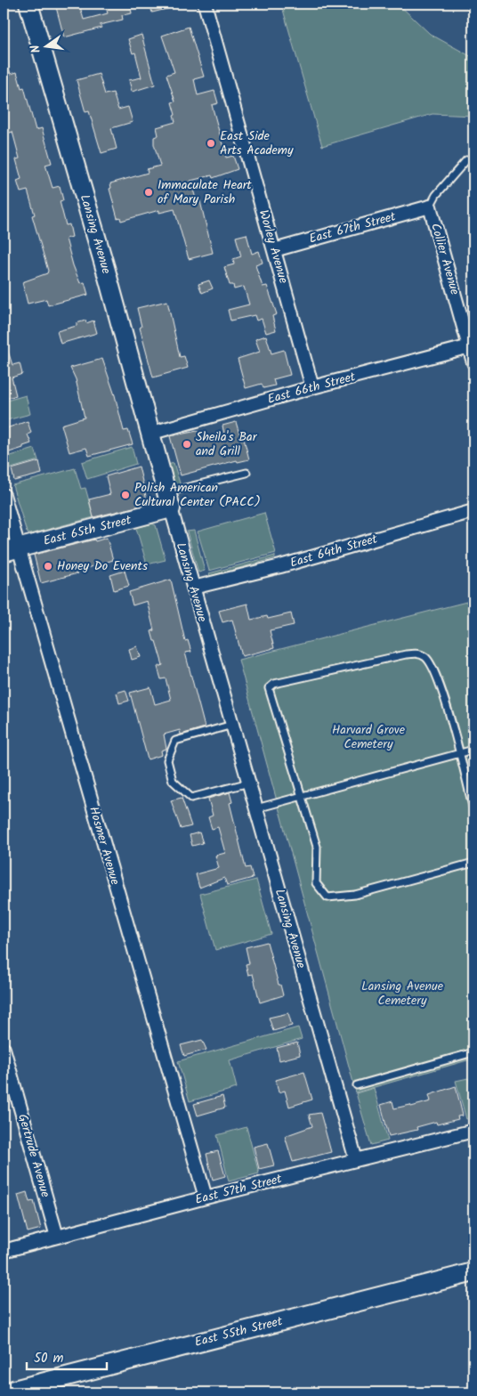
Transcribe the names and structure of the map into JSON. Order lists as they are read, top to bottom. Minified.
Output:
{"streets":{"street":["East 67th Street","Lansing Avenue","Worley Avenue","Collier Avenue","East 66th Street","East 65th Street","East 64th Street","Hosmer Avenue","Gertrude Avenue","East 57th Street","East 55th Street"]},"crossings":[["East 67th Street","Worley Avenue"],["East 67th Street","Collier Avenue"],["Lansing Avenue","East 66th Street"],["Lansing Avenue","East 65th Street"],["Lansing Avenue","East 64th Street"],["Lansing Avenue","East 57th Street"],["Worley Avenue","East 66th Street"],["Collier Avenue","East 66th Street"],["East 65th Street","Hosmer Avenue"],["Hosmer Avenue","East 57th Street"],["Gertrude Avenue","East 57th Street"]],"parks":["Harvard Grove Cemetery","Lansing Avenue Cemetery"],"places":["East Side Arts Academy","Immaculate Heart of Mary Parish","Sheila's Bar and Grill","Polish American Cultural Center (PACC)","Honey Do Events"],"scale_bar":"50 m","north":"left"}
